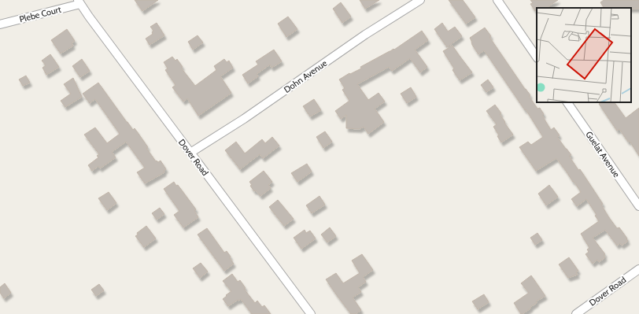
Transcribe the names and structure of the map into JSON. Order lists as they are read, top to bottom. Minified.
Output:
{"streets":{"street":["Plebe Court","Dohn Avenue","Guelat Avenue","Dover Road"]},"crossings":[["Plebe Court","Dover Road"],["Dohn Avenue","Dover Road"]]}
